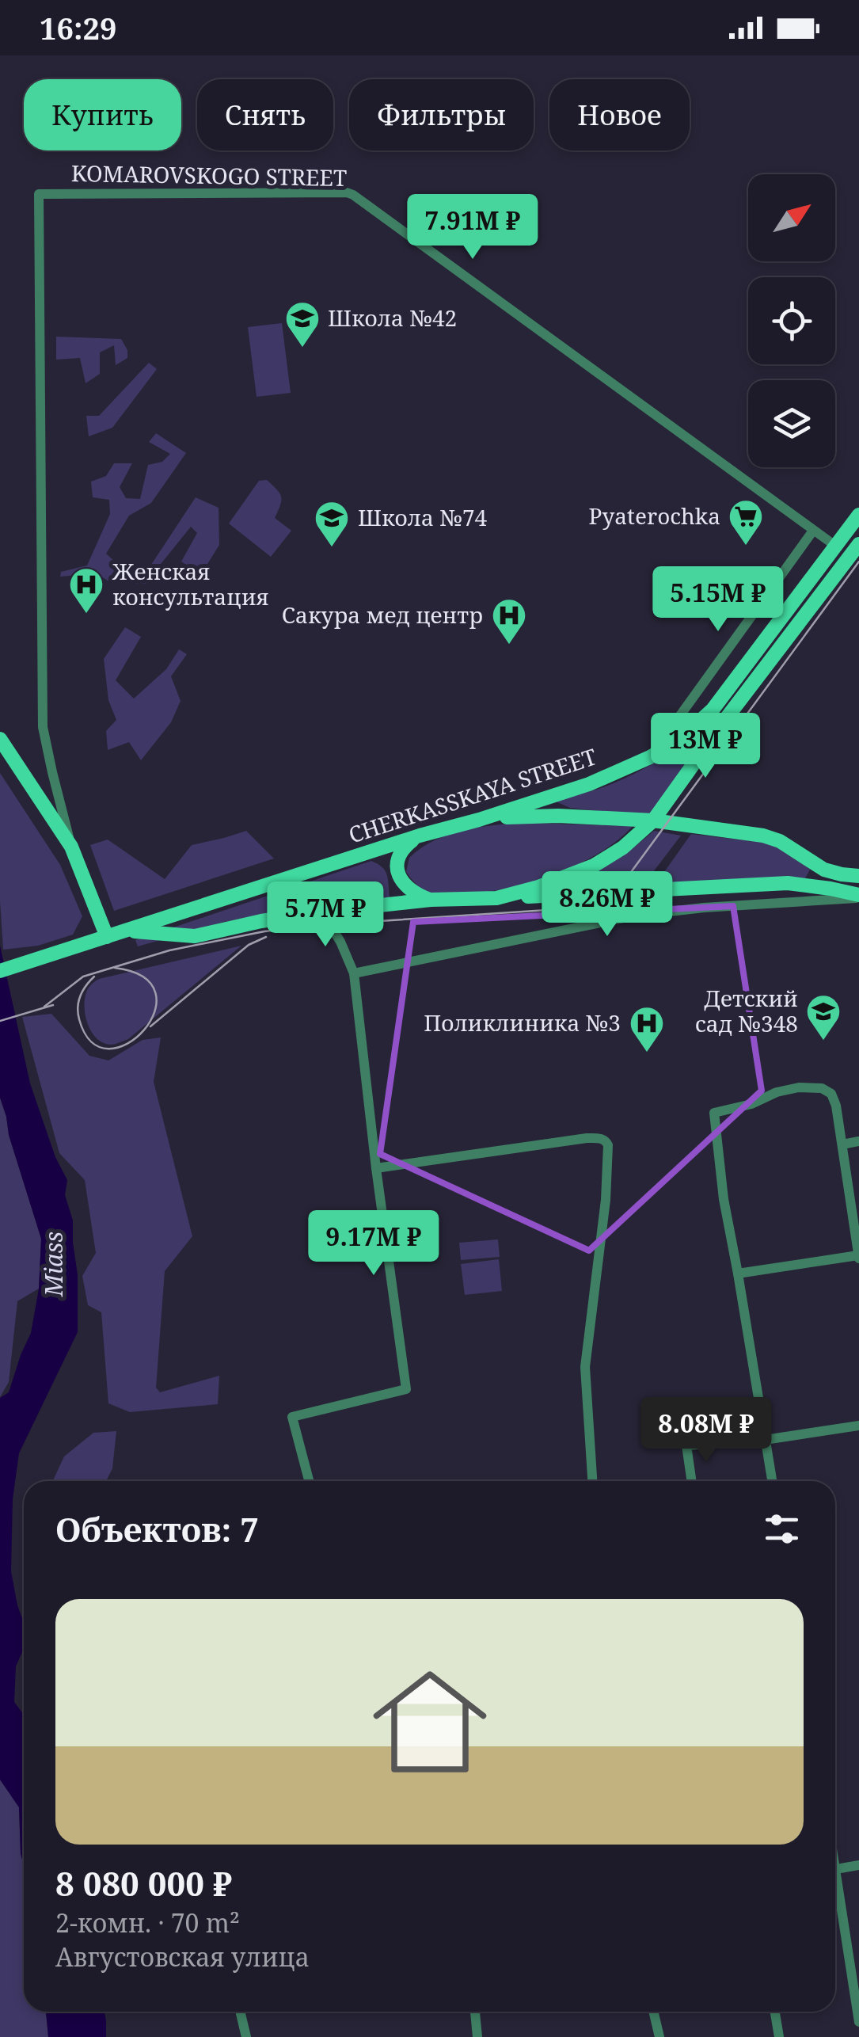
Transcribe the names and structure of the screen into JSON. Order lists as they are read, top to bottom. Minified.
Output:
{"streets":{"main road":["CHERKASSKAYA STREET"],"street":["KOMAROVSKOGO STREET"]},"crossings":[["KOMAROVSKOGO STREET","CHERKASSKAYA STREET"]],"water":["Miass"],"places":{"school or university":["Школа №42","Школа №74","Детский сад №348"],"supermarket":["Pyaterochka"],"hospital":["Женская консультация","Сакура мед центр","Поликлиника №3"]},"north":"top right","page":{"status":"16:29","chip":["Купить","Снять","Фильтры","Новое"],"price":["7.91M ₽","5.15M ₽","13M ₽","8.26M ₽","5.7M ₽","9.17M ₽","8.08M ₽"],"heading":"Объектов: 7","list":[{"name":"8 080 000 ₽","note":"2-комн. · 70 m² · Августовская улица"}]}}
